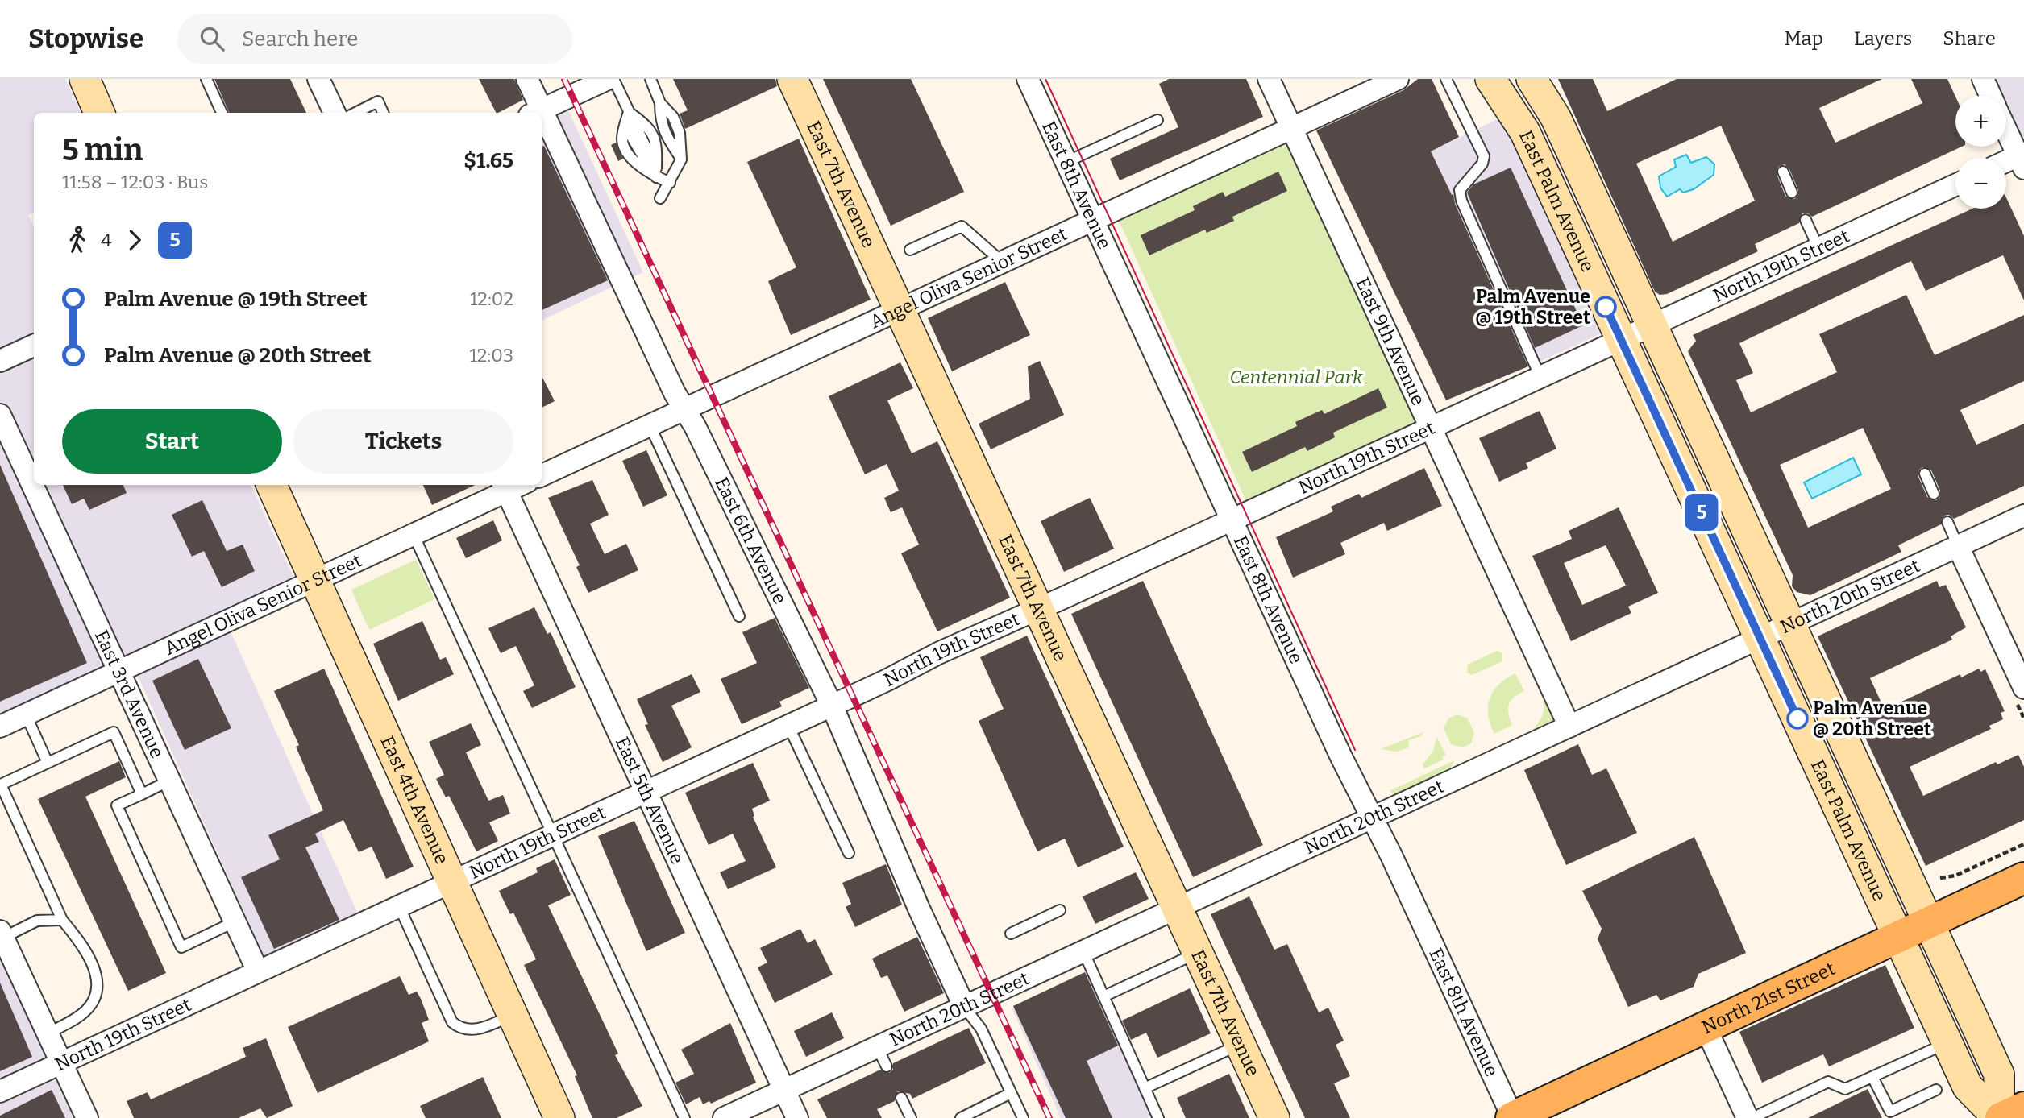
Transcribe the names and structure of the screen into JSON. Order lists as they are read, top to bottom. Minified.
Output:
{"streets":{"main road":["North 21st Street"],"street":["East 7th Avenue","East 8th Avenue","East Palm Avenue","North 19th Street","Angel Oliva Senior Street","East 9th Avenue","East 6th Avenue","North 20th Street","East 3rd Avenue","East 5th Avenue","East 4th Avenue"]},"crossings":[["East 7th Avenue","North 19th Street"],["East 7th Avenue","Angel Oliva Senior Street"],["East 7th Avenue","North 20th Street"],["East 8th Avenue","North 19th Street"],["East 8th Avenue","Angel Oliva Senior Street"],["East 8th Avenue","North 20th Street"],["East 8th Avenue","North 21st Street"],["East Palm Avenue","North 19th Street"],["East Palm Avenue","North 20th Street"],["East Palm Avenue","North 21st Street"],["North 19th Street","East 9th Avenue"],["North 19th Street","East 6th Avenue"],["North 19th Street","East 3rd Avenue"],["North 19th Street","East 5th Avenue"],["North 19th Street","East 4th Avenue"],["Angel Oliva Senior Street","East 9th Avenue"],["Angel Oliva Senior Street","East 6th Avenue"],["Angel Oliva Senior Street","East 3rd Avenue"],["Angel Oliva Senior Street","East 5th Avenue"],["Angel Oliva Senior Street","East 4th Avenue"],["East 9th Avenue","North 20th Street"],["East 6th Avenue","North 20th Street"],["North 20th Street","East 5th Avenue"]],"parks":["Centennial Park"],"places":["Palm Avenue @ 19th Street","Palm Avenue @ 20th Street"],"lines":["bus line 5"],"page":{"header":"Stopwise","search":"Search here","nav":["Map","Layers","Share"],"on_map":"5","map_buttons":["+","−"],"heading":["5 min","11:58 – 12:03 · Bus","$1.65"],"legs":["4","5"],"list":[{"name":"Palm Avenue @ 19th Street","value":"12:02"},{"name":"Palm Avenue @ 20th Street","value":"12:03"}],"buttons":["Start","Tickets"]}}
